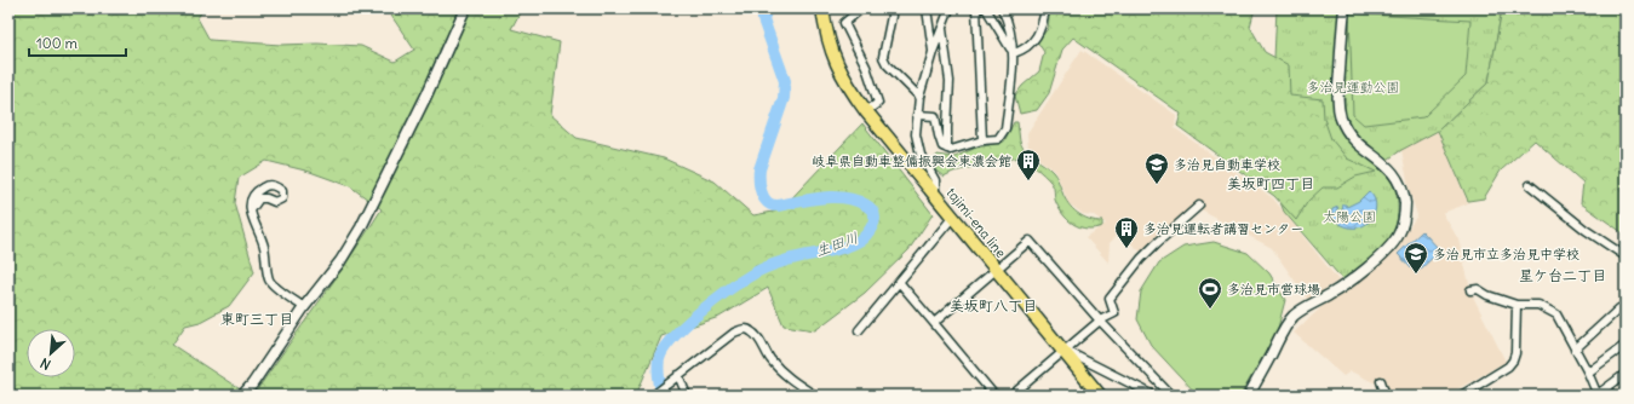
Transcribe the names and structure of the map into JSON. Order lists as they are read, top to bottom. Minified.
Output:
{"streets":{"main road":["tajimi-ena line"]},"districts":["美坂町四丁目","星ケ台二丁目","美坂町八丁目","東町三丁目"],"water":["生田川"],"parks":["多治見運動公園","太陽公園"],"places":{"building":["岐阜県自動車整備振興会東濃会館","多治見運転者講習センター"],"school or university":["多治見自動車学校","多治見市立多治見中学校"],"sports":["多治見市営球場"]},"scale_bar":"100 m","north":"bottom left"}
